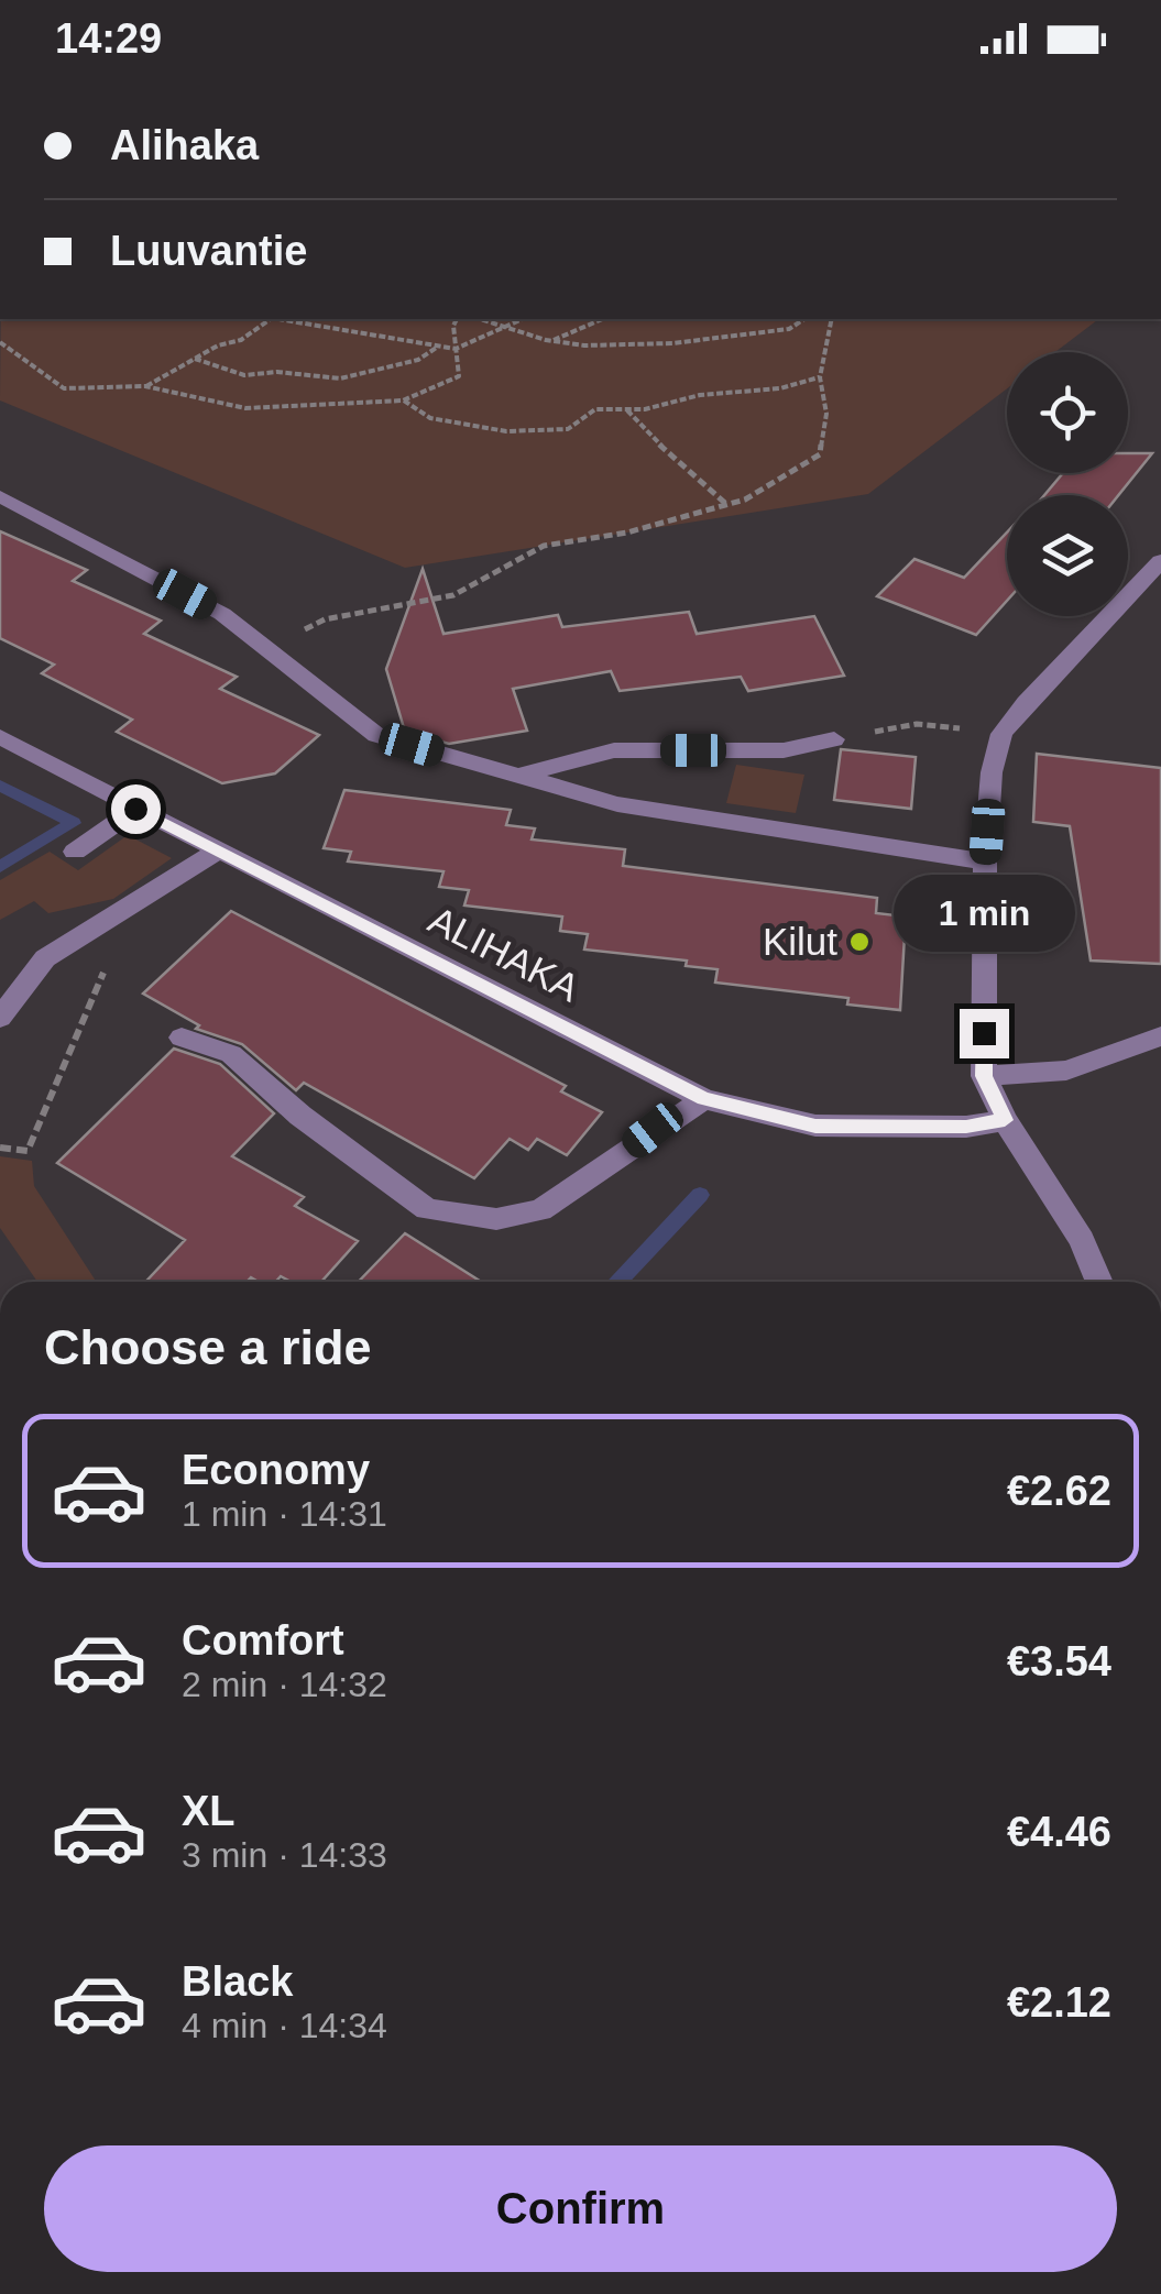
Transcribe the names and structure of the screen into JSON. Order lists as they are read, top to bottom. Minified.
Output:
{"streets":{"street":["ALIHAKA"]},"places":["Kilut"],"page":{"status":"14:29","banner":["Alihaka","Luuvantie"],"bubble":"1 min","heading":"Choose a ride","list":[{"name":"Economy","note":"1 min · 14:31","value":"€2.62"},{"name":"Comfort","note":"2 min · 14:32","value":"€3.54"},{"name":"XL","note":"3 min · 14:33","value":"€4.46"},{"name":"Black","note":"4 min · 14:34","value":"€2.12"}],"buttons":"Confirm"}}
